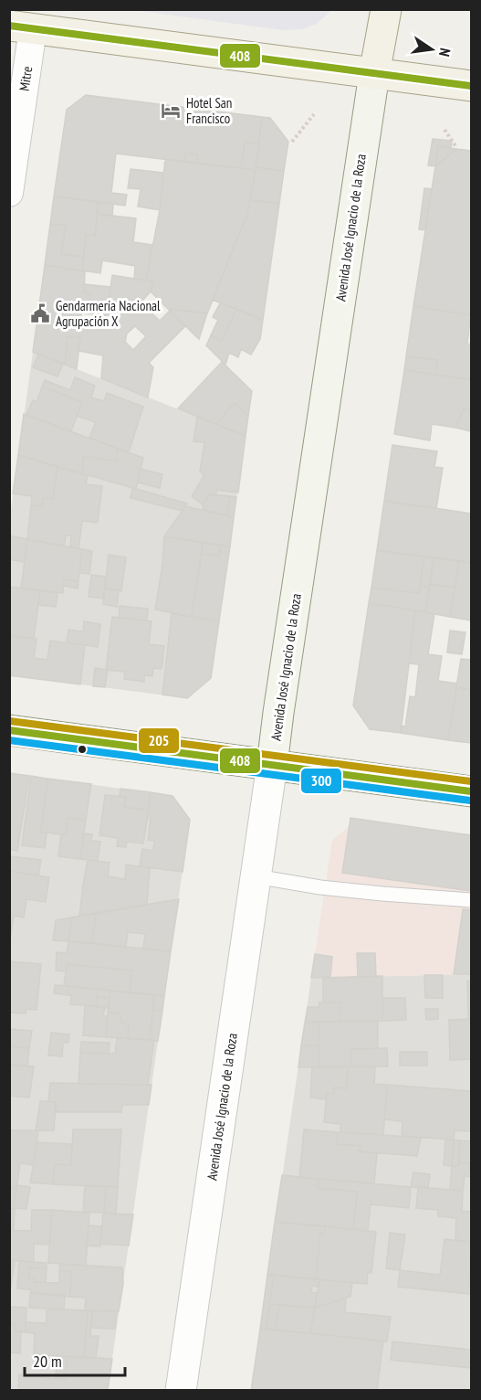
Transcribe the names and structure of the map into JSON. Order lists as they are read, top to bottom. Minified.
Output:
{"streets":{"main road":["Avenida José Ignacio de la Roza"],"street":["Mitre"]},"places":{"hotel":["Hotel San Francisco"],"public building":["Gendarmería Nacional Agrupación X"]},"lines":["transit line 408","transit line 205","transit line 300"],"scale_bar":"20 m","north":"right"}
